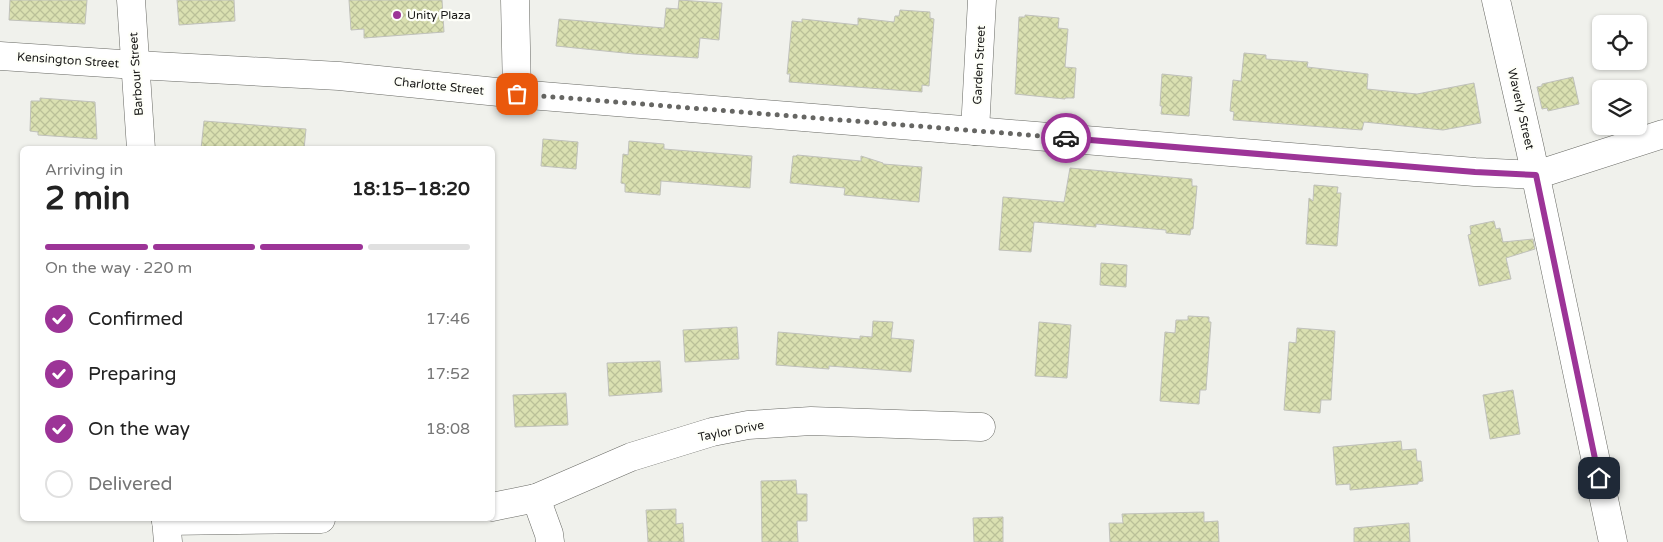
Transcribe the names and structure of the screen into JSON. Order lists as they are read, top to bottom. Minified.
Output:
{"streets":{"street":["Kensington Street","Garden Street","Barbour Street","Charlotte Street","Waverly Street","Taylor Drive"]},"crossings":[["Kensington Street","Barbour Street"],["Kensington Street","Charlotte Street"],["Garden Street","Charlotte Street"],["Barbour Street","Charlotte Street"],["Charlotte Street","Waverly Street"]],"places":["Unity Plaza"],"page":{"heading":["2 min","Arriving in","18:15–18:20"],"bar":"On the way · 220 m","list":[["Confirmed","17:46"],["Preparing","17:52"],["On the way","18:08"],"Delivered"]}}
